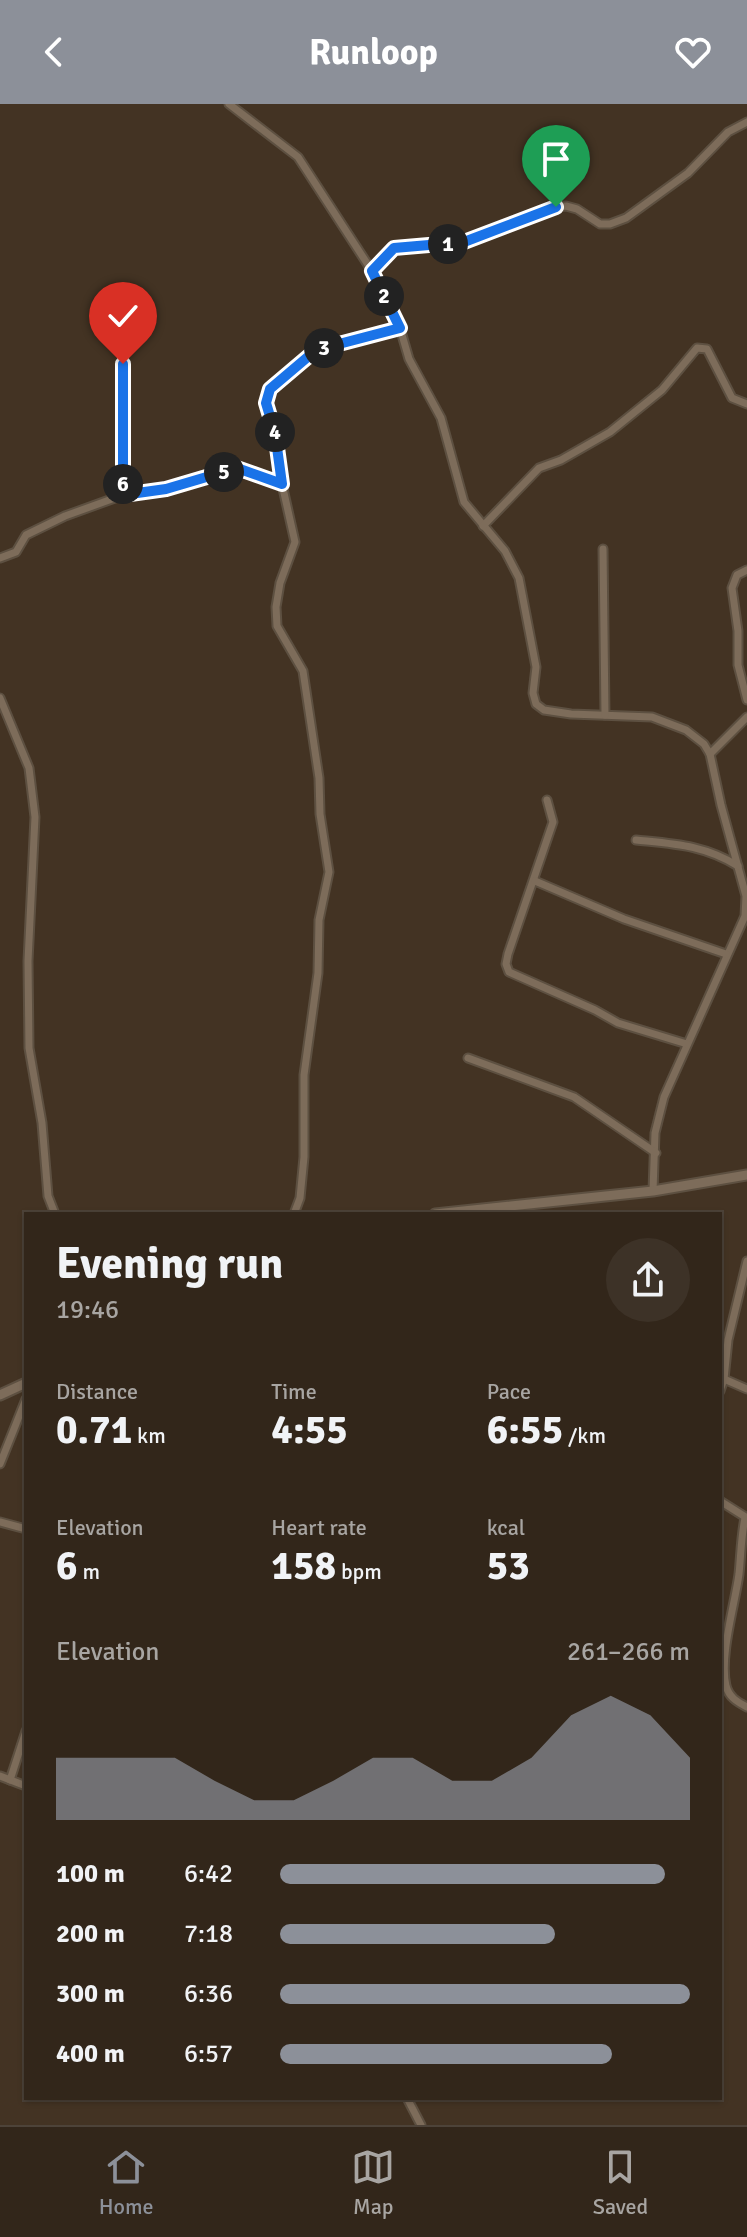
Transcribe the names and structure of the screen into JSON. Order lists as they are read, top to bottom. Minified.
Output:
{"page":{"header":"Runloop","pins":["1","2","3","4","5","6"],"heading":["Evening run","19:46"],"stats":[["Distance","0.71 km"],["Time","4:55"],["Pace","6:55 /km"],["Elevation","6 m"],["Heart rate","158 bpm"],["kcal","53"]],"chart":["Elevation","261–266 m"],"list":[{"name":"100 m","note":"6:42"},{"name":"200 m","note":"7:18"},{"name":"300 m","note":"6:36"},{"name":"400 m","note":"6:57"}],"tabs":["Home","Map","Saved"]}}
